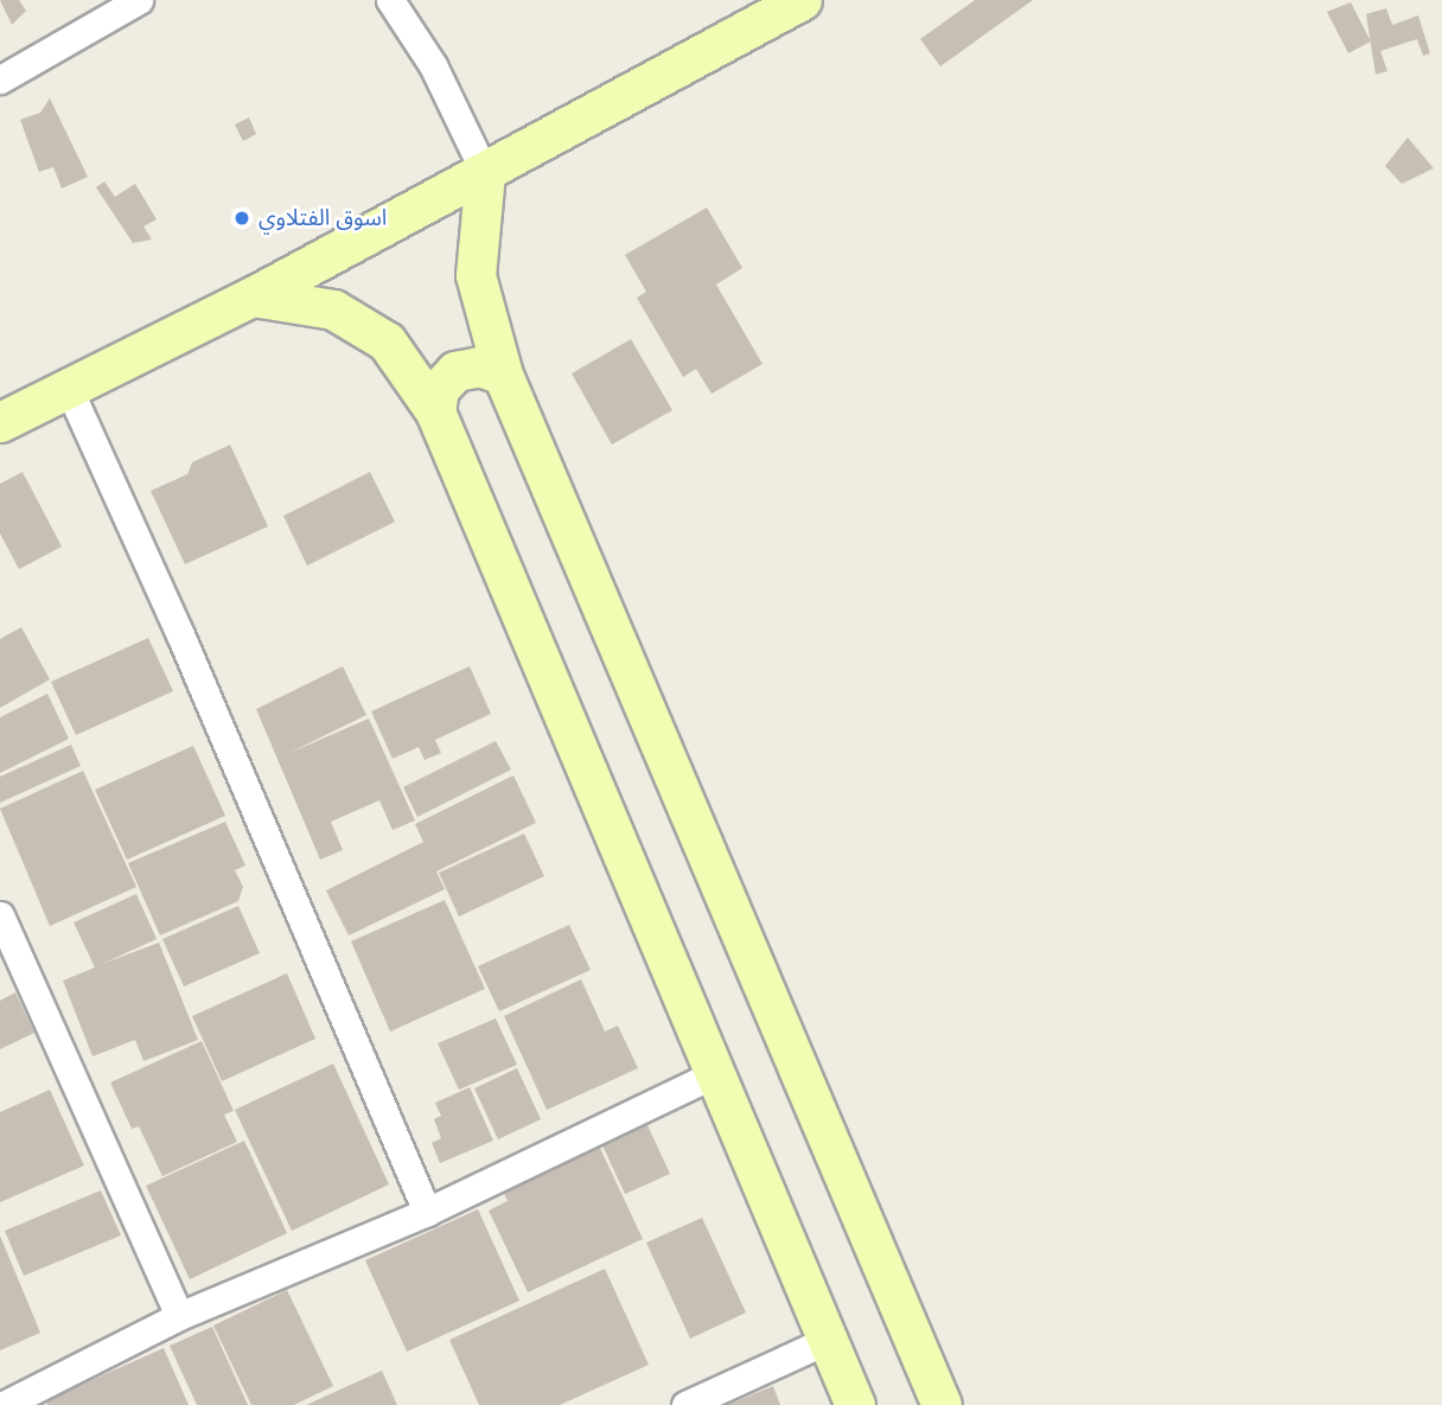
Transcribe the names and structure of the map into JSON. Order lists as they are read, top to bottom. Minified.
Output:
{"places":["اسوق الفتلاوي"]}
